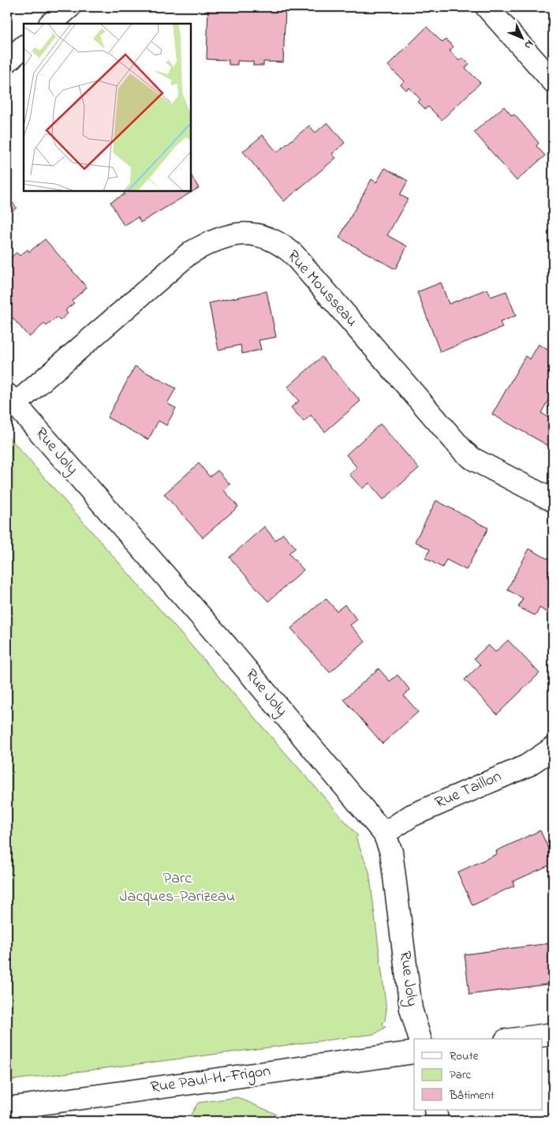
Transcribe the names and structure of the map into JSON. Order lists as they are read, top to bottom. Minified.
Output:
{"streets":{"street":["Rue Mousseau","Rue Joly","Rue Taillon","Rue Paul-H.-Frigon"]},"crossings":[["Rue Mousseau","Rue Joly"],["Rue Joly","Rue Taillon"]],"parks":["Parc Jacques-Parizeau"],"legend":["Route","Parc","Bâtiment"],"north":"bottom right"}
